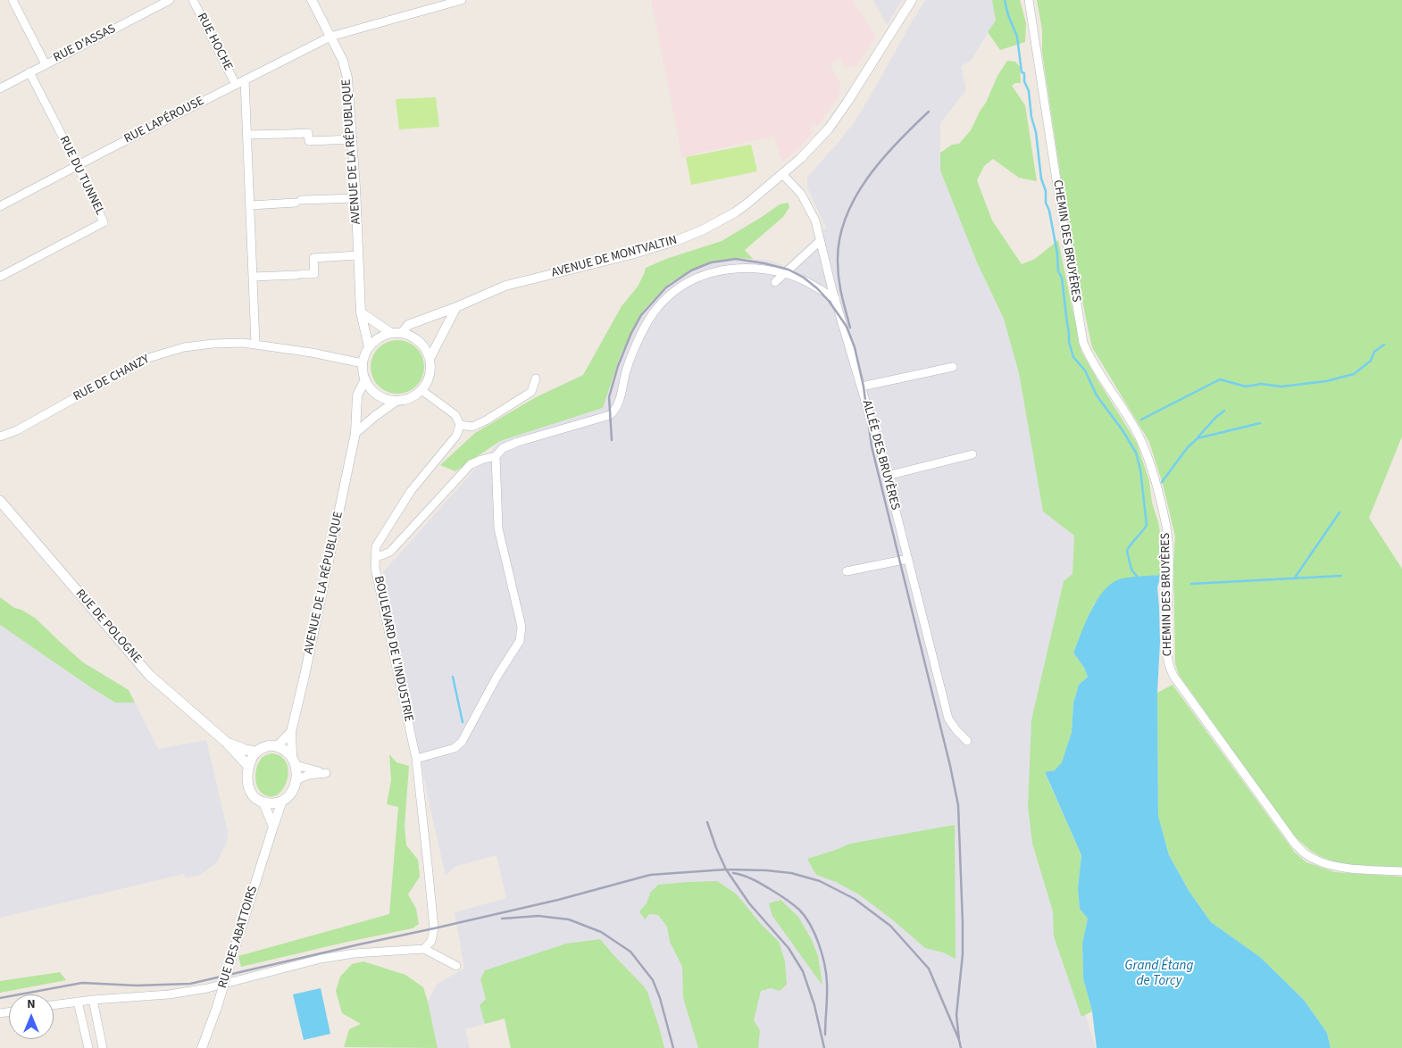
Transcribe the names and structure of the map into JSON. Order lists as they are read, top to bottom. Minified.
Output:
{"streets":{"main road":["RUE DE POLOGNE"],"street":["RUE HOCHE","RUE D'ASSAS","RUE LAPÉROUSE","AVENUE DE LA RÉPUBLIQUE","RUE DU TUNNEL","CHEMIN DES BRUYÈRES","AVENUE DE MONTVALTIN","RUE DE CHANZY","ALLÉE DES BRUYÈRES","BOULEVARD DE L'INDUSTRIE","RUE DES ABATTOIRS"]},"crossings":[["RUE HOCHE","RUE LAPÉROUSE"],["RUE D'ASSAS","RUE DU TUNNEL"],["RUE LAPÉROUSE","AVENUE DE LA RÉPUBLIQUE"],["RUE LAPÉROUSE","RUE DU TUNNEL"],["AVENUE DE LA RÉPUBLIQUE","AVENUE DE MONTVALTIN"],["AVENUE DE LA RÉPUBLIQUE","RUE DE CHANZY"],["AVENUE DE LA RÉPUBLIQUE","RUE DE POLOGNE"],["AVENUE DE LA RÉPUBLIQUE","RUE DES ABATTOIRS"],["AVENUE DE MONTVALTIN","RUE DE CHANZY"],["AVENUE DE MONTVALTIN","ALLÉE DES BRUYÈRES"],["RUE DE POLOGNE","RUE DES ABATTOIRS"]],"water":["Grand Étang de Torcy"],"north":"top"}
